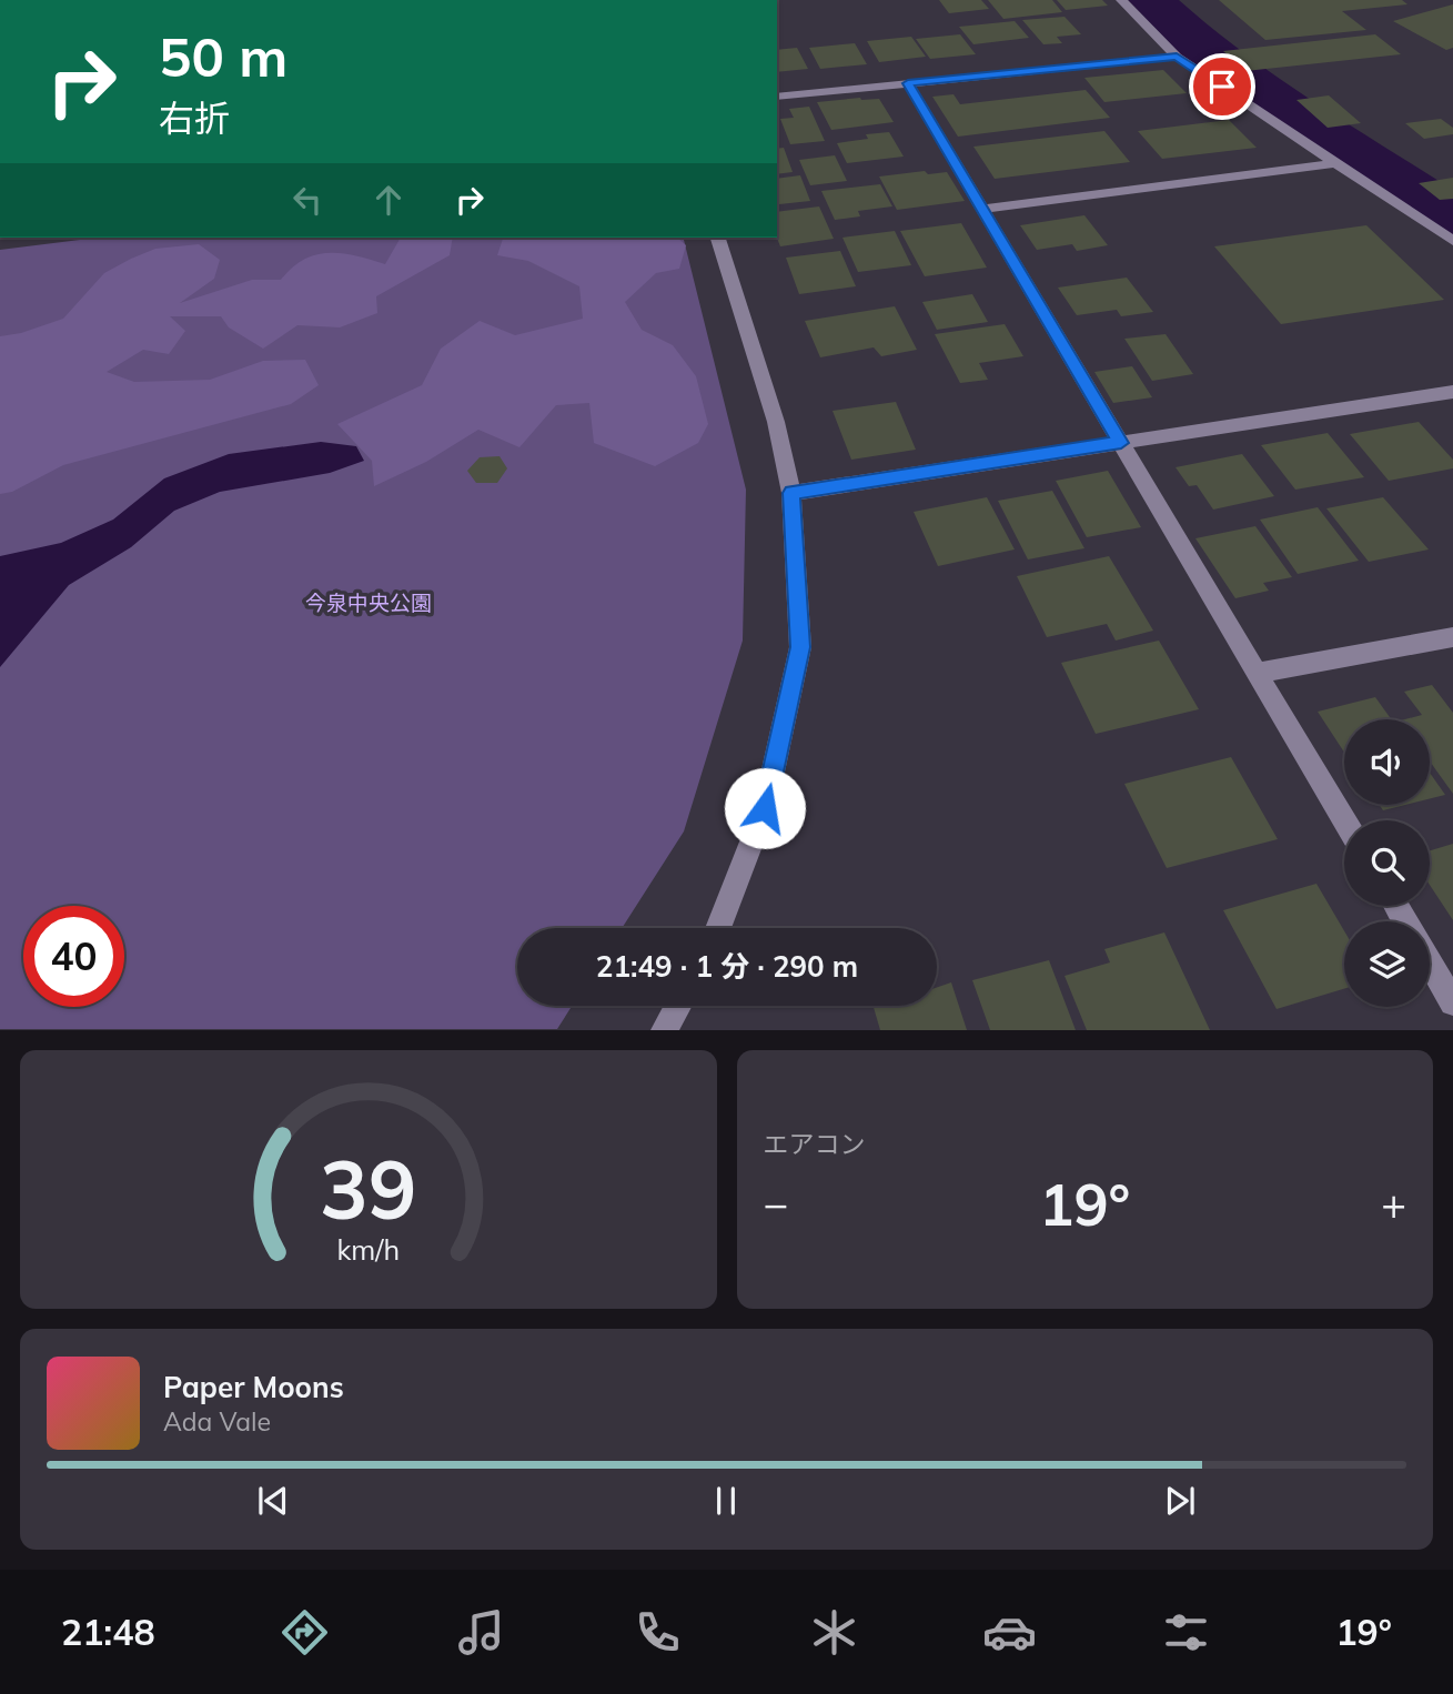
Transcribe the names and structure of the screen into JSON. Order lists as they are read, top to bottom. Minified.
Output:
{"parks":["今泉中央公園"],"page":{"turn":["50 m","右折"],"limit":"40","trip":"21:49 · 1 分 · 290 m","tile":"エアコン","heat":["−","19°","+"],"song":["Paper Moons","Ada Vale"],"tabs":["21:48","19°"],"gauge":["39","km/h"]}}
